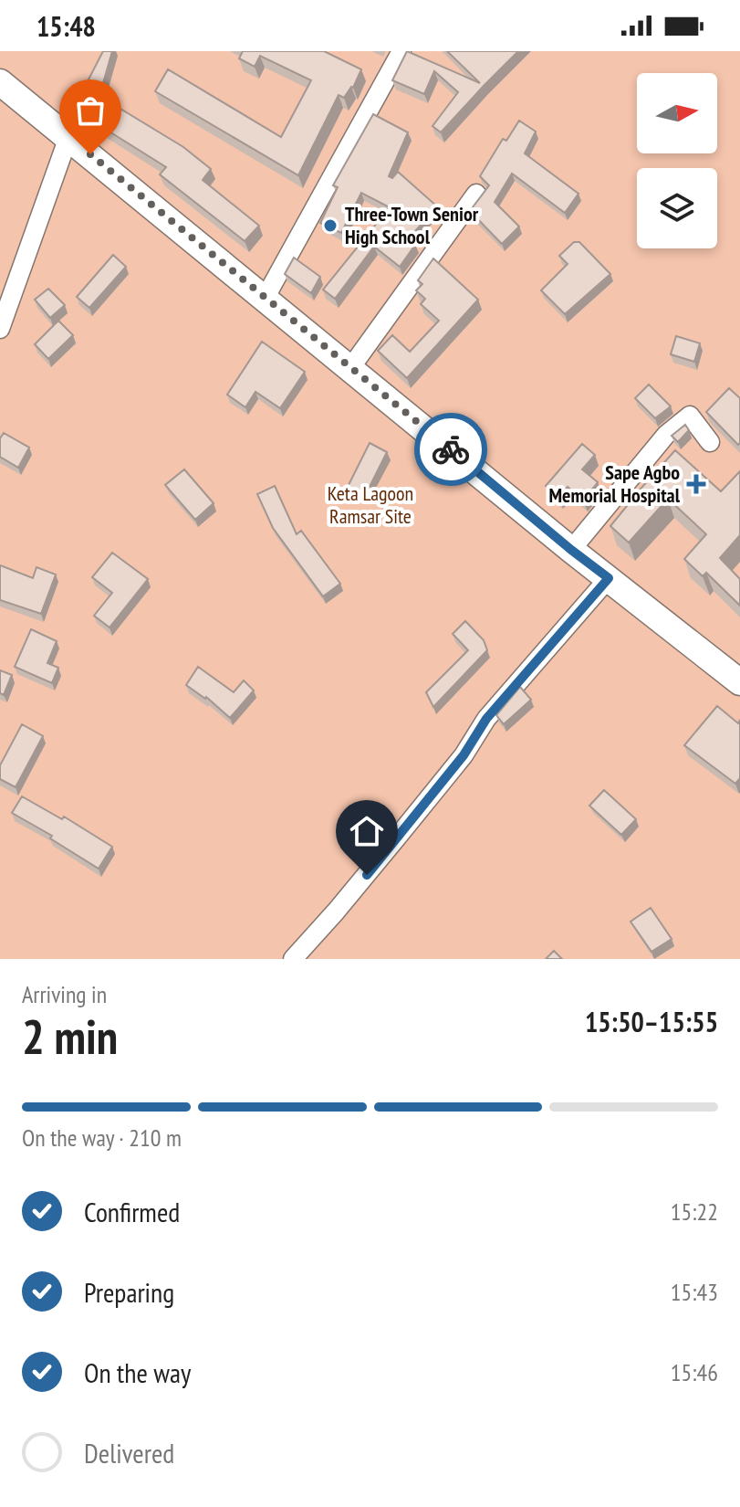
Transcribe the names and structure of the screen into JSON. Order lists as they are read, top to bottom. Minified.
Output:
{"parks":["Keta Lagoon Ramsar Site"],"places":{"other":["Three-Town Senior High School"],"health":["Sape Agbo Memorial Hospital"]},"north":"right","page":{"status":"15:48","heading":["2 min","Arriving in","15:50–15:55"],"bar":"On the way · 210 m","list":[["Confirmed","15:22"],["Preparing","15:43"],["On the way","15:46"],"Delivered"]}}
